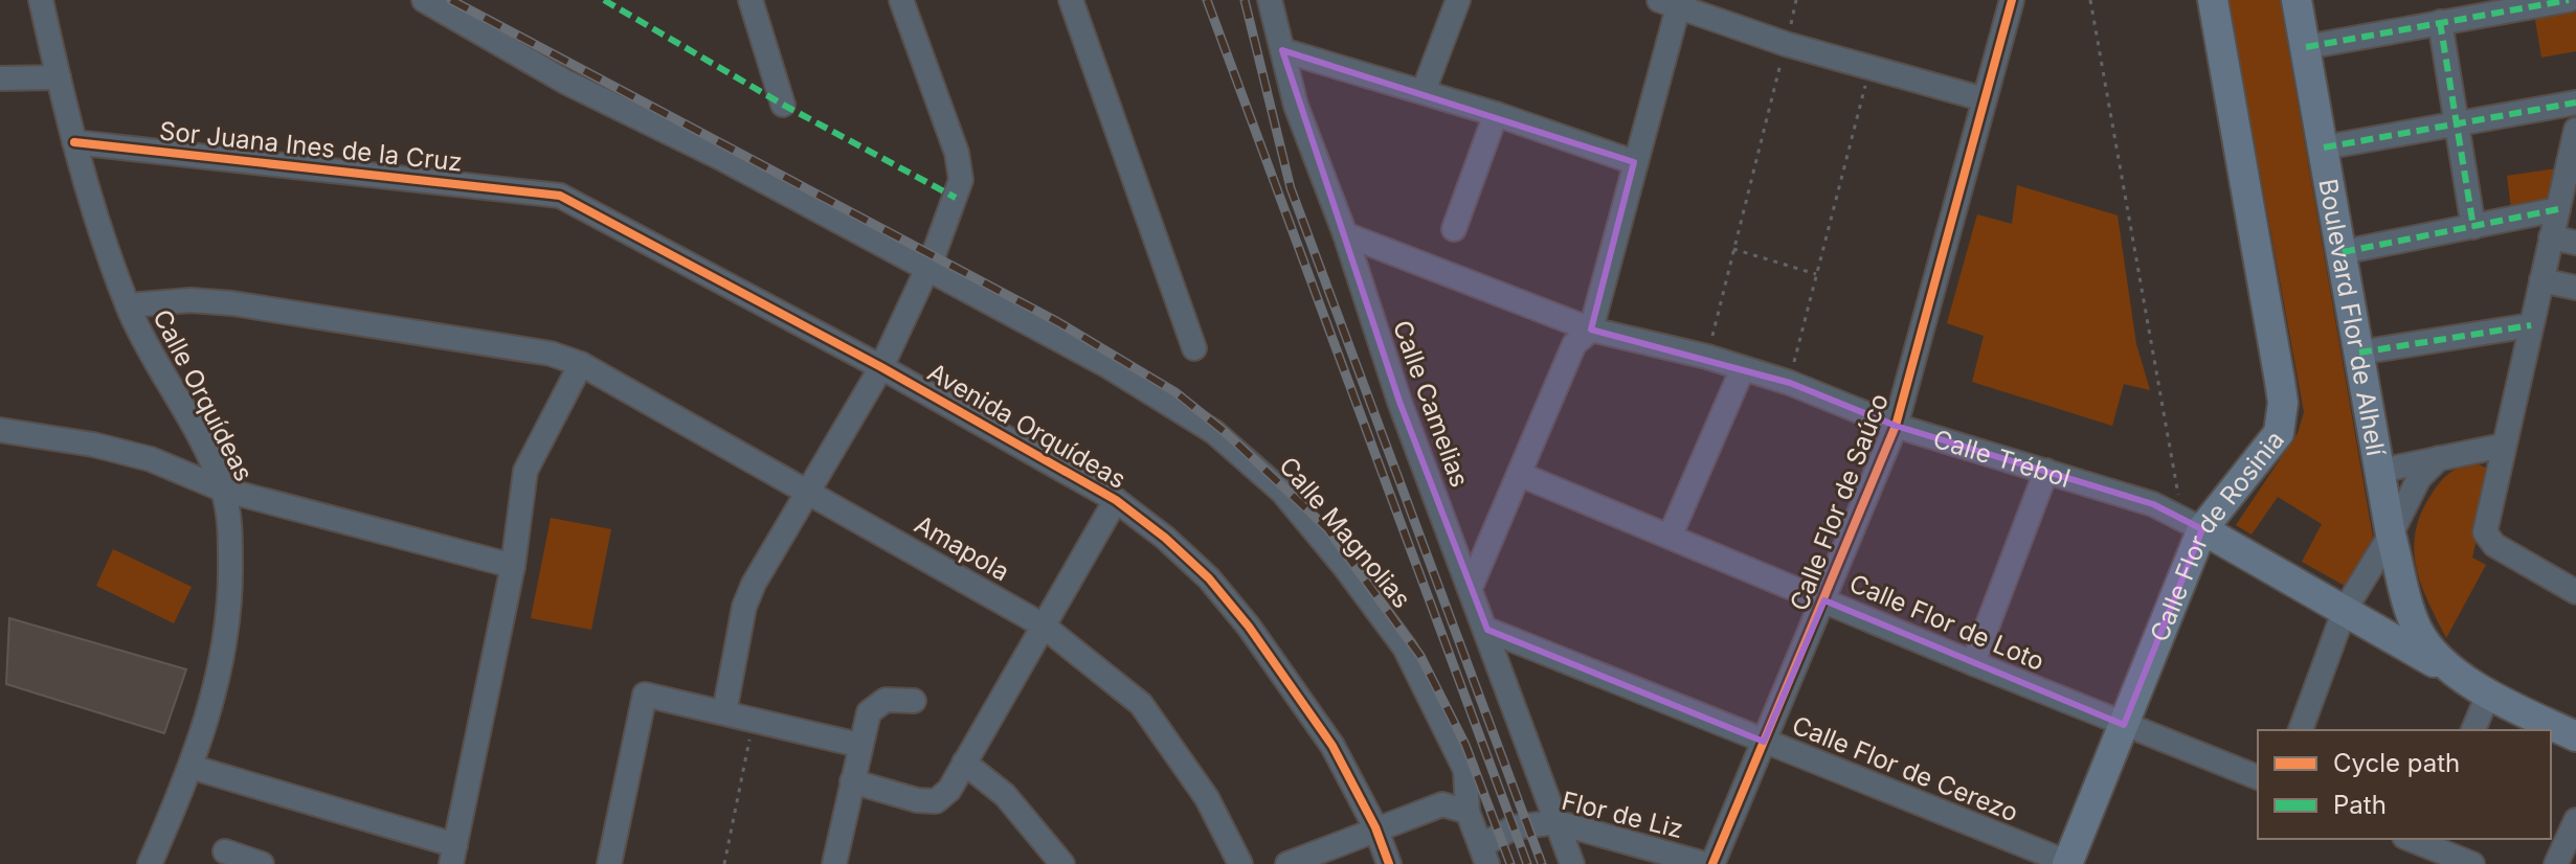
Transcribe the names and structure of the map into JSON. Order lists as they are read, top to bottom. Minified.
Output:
{"streets":{"main road":["Boulevard Flor de Alhelí","Calle Trébol","Calle Flor de Rosinia"],"street":["Sor Juana Ines de la Cruz","Calle Orquídeas","Calle Camelias","Avenida Orquídeas","Calle Flor de Saúco","Calle Magnolias","Amapola","Calle Flor de Loto","Calle Flor de Cerezo","Flor de Liz"]},"crossings":[["Sor Juana Ines de la Cruz","Calle Orquídeas"],["Sor Juana Ines de la Cruz","Avenida Orquídeas"],["Boulevard Flor de Alhelí","Calle Trébol"],["Calle Orquídeas","Amapola"],["Calle Camelias","Calle Trébol"],["Calle Camelias","Calle Flor de Cerezo"],["Calle Camelias","Flor de Liz"],["Calle Trébol","Calle Flor de Saúco"],["Calle Trébol","Calle Flor de Rosinia"],["Calle Flor de Saúco","Calle Flor de Loto"],["Calle Flor de Saúco","Calle Flor de Cerezo"],["Calle Magnolias","Flor de Liz"],["Calle Flor de Rosinia","Calle Flor de Loto"],["Calle Flor de Rosinia","Calle Flor de Cerezo"]],"legend":["Cycle path","Path"]}
